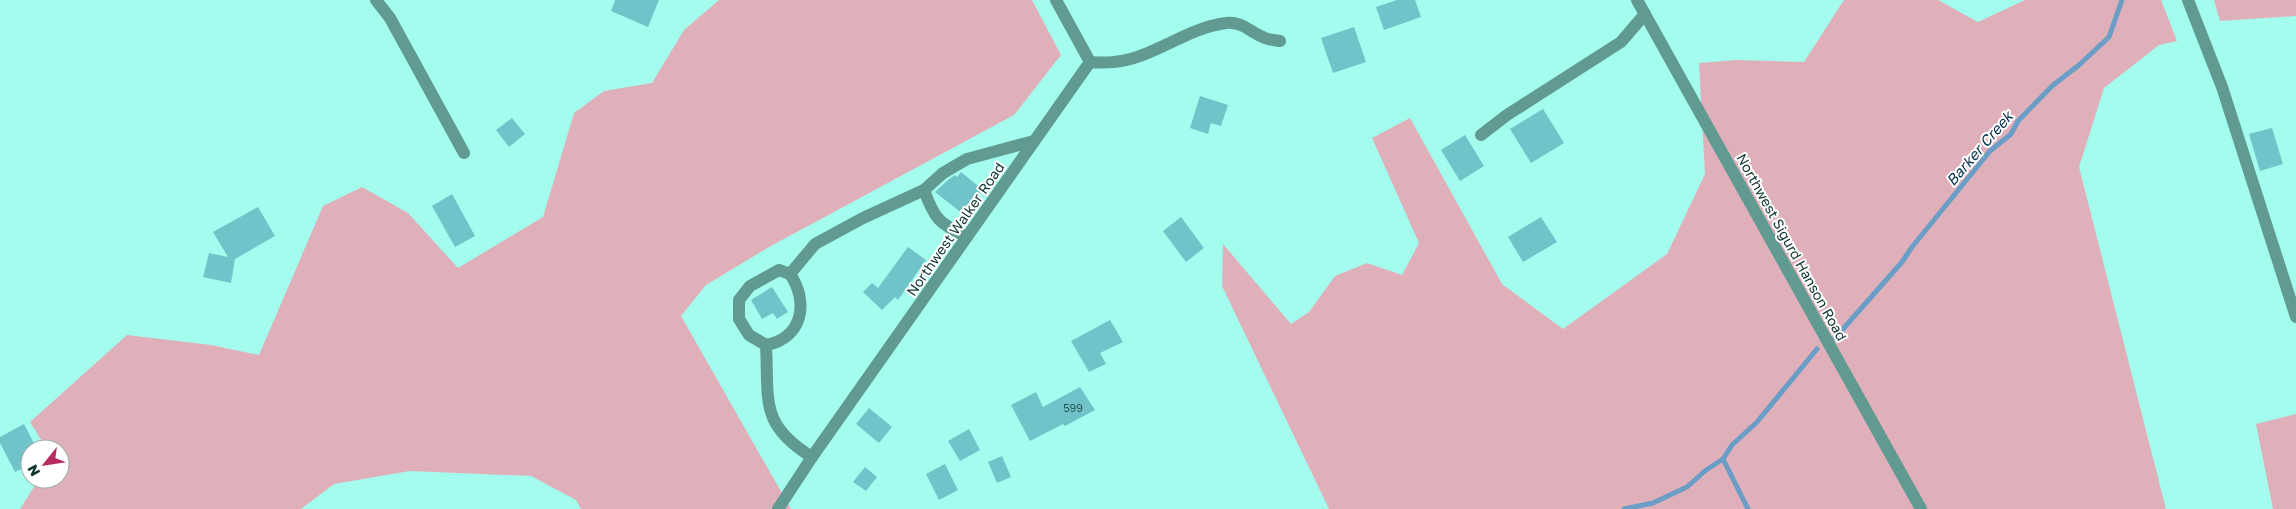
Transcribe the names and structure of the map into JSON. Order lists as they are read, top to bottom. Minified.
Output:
{"streets":{"street":["Northwest Walker Road","Northwest Sigurd Hanson Road"]},"water":["Barker Creek"],"house_numbers":["599"],"north":"bottom left"}
